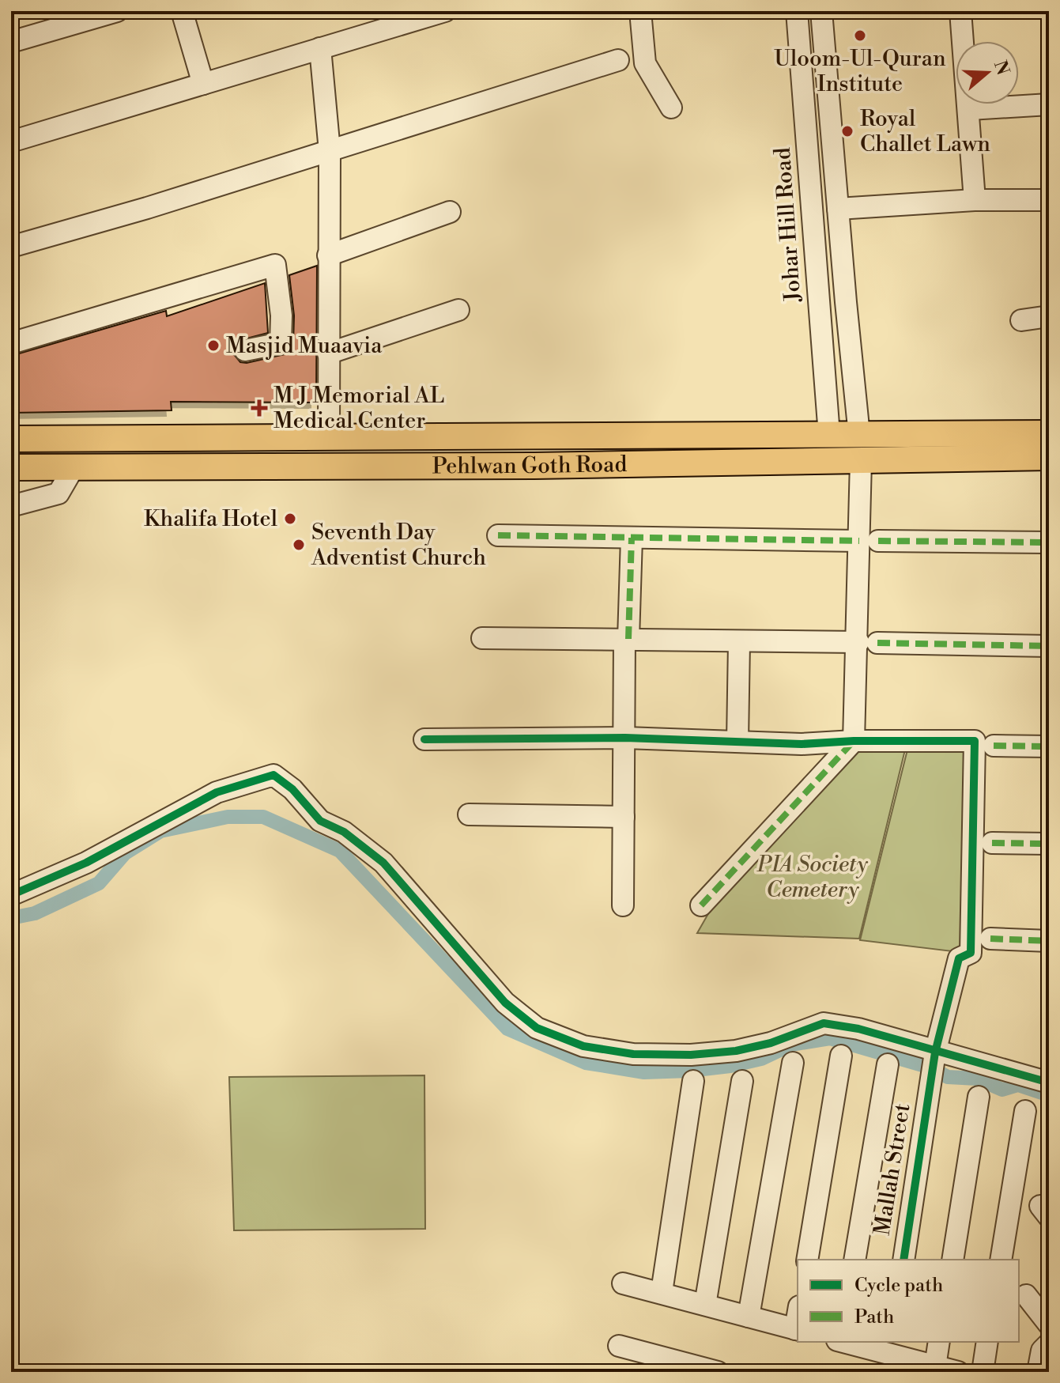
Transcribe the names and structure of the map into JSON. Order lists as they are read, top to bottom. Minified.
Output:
{"streets":{"main road":["Pehlwan Goth Road"],"street":["Johar Hill Road","Mallah Street"]},"crossings":[["Johar Hill Road","Pehlwan Goth Road"]],"parks":["PIA Society Cemetery"],"places":{"other":["Uloom-Ul-Quran Institute","Royal Challet Lawn","Masjid Muaavia","Khalifa Hotel","Seventh Day Adventist Church"],"health":["M J Memorial AL Medical Center"]},"legend":["Cycle path","Path"],"north":"right"}
